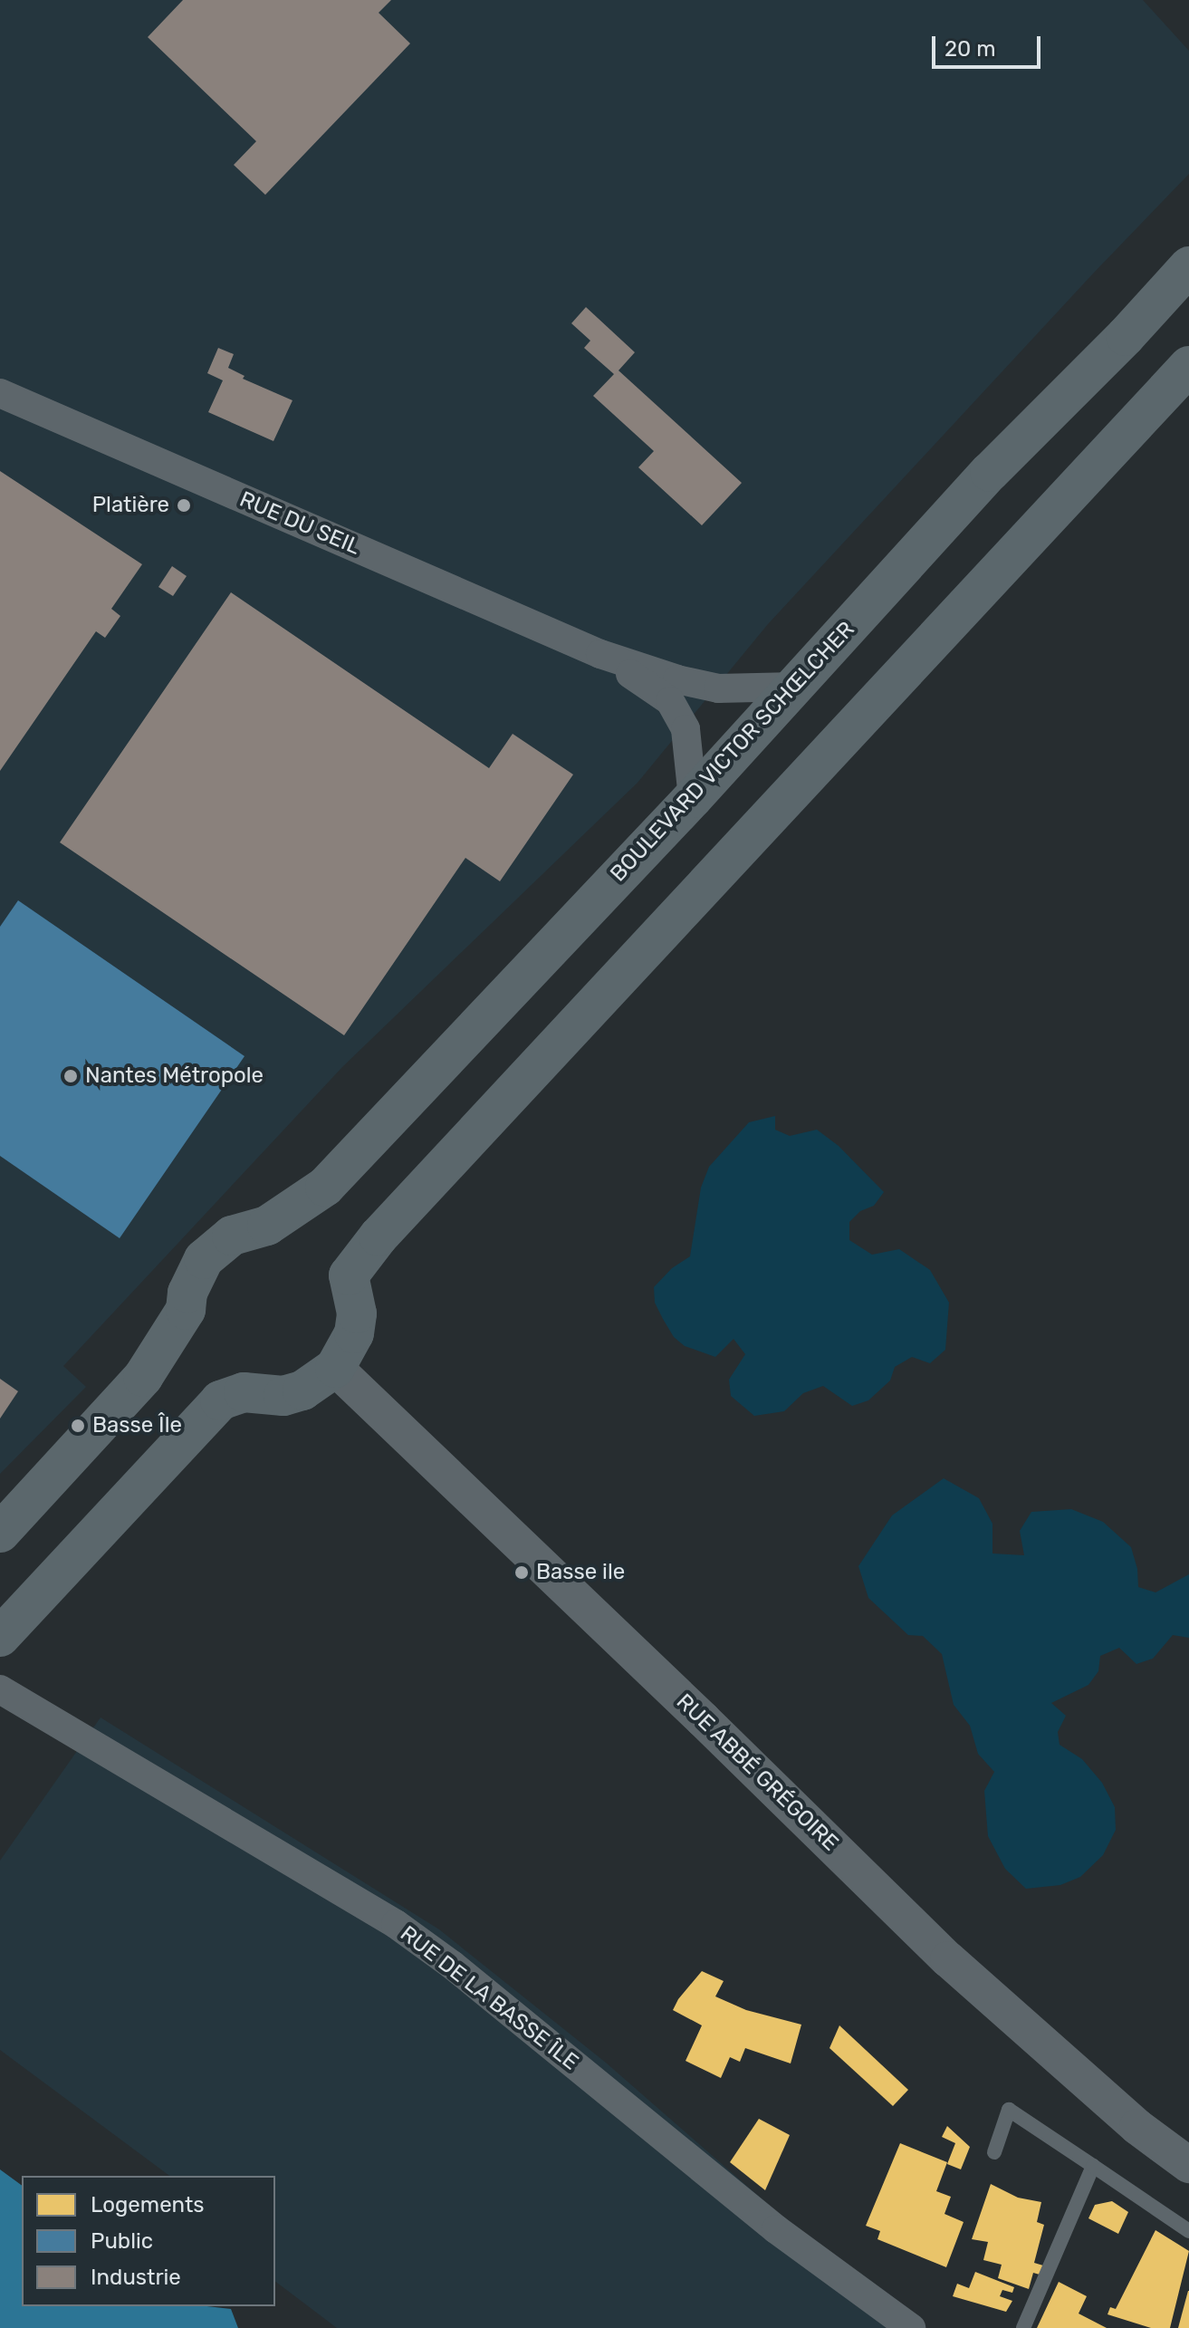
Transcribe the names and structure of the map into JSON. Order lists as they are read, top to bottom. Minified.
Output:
{"streets":{"main road":["BOULEVARD VICTOR SCHŒLCHER"],"street":["RUE DU SEIL","RUE ABBÉ GRÉGOIRE","RUE DE LA BASSE ÎLE"]},"crossings":[["RUE DU SEIL","BOULEVARD VICTOR SCHŒLCHER"]],"places":["Platière","Nantes Métropole","Basse Île","Basse ile"],"legend":["Logements","Public","Industrie"],"scale_bar":"20 m"}
